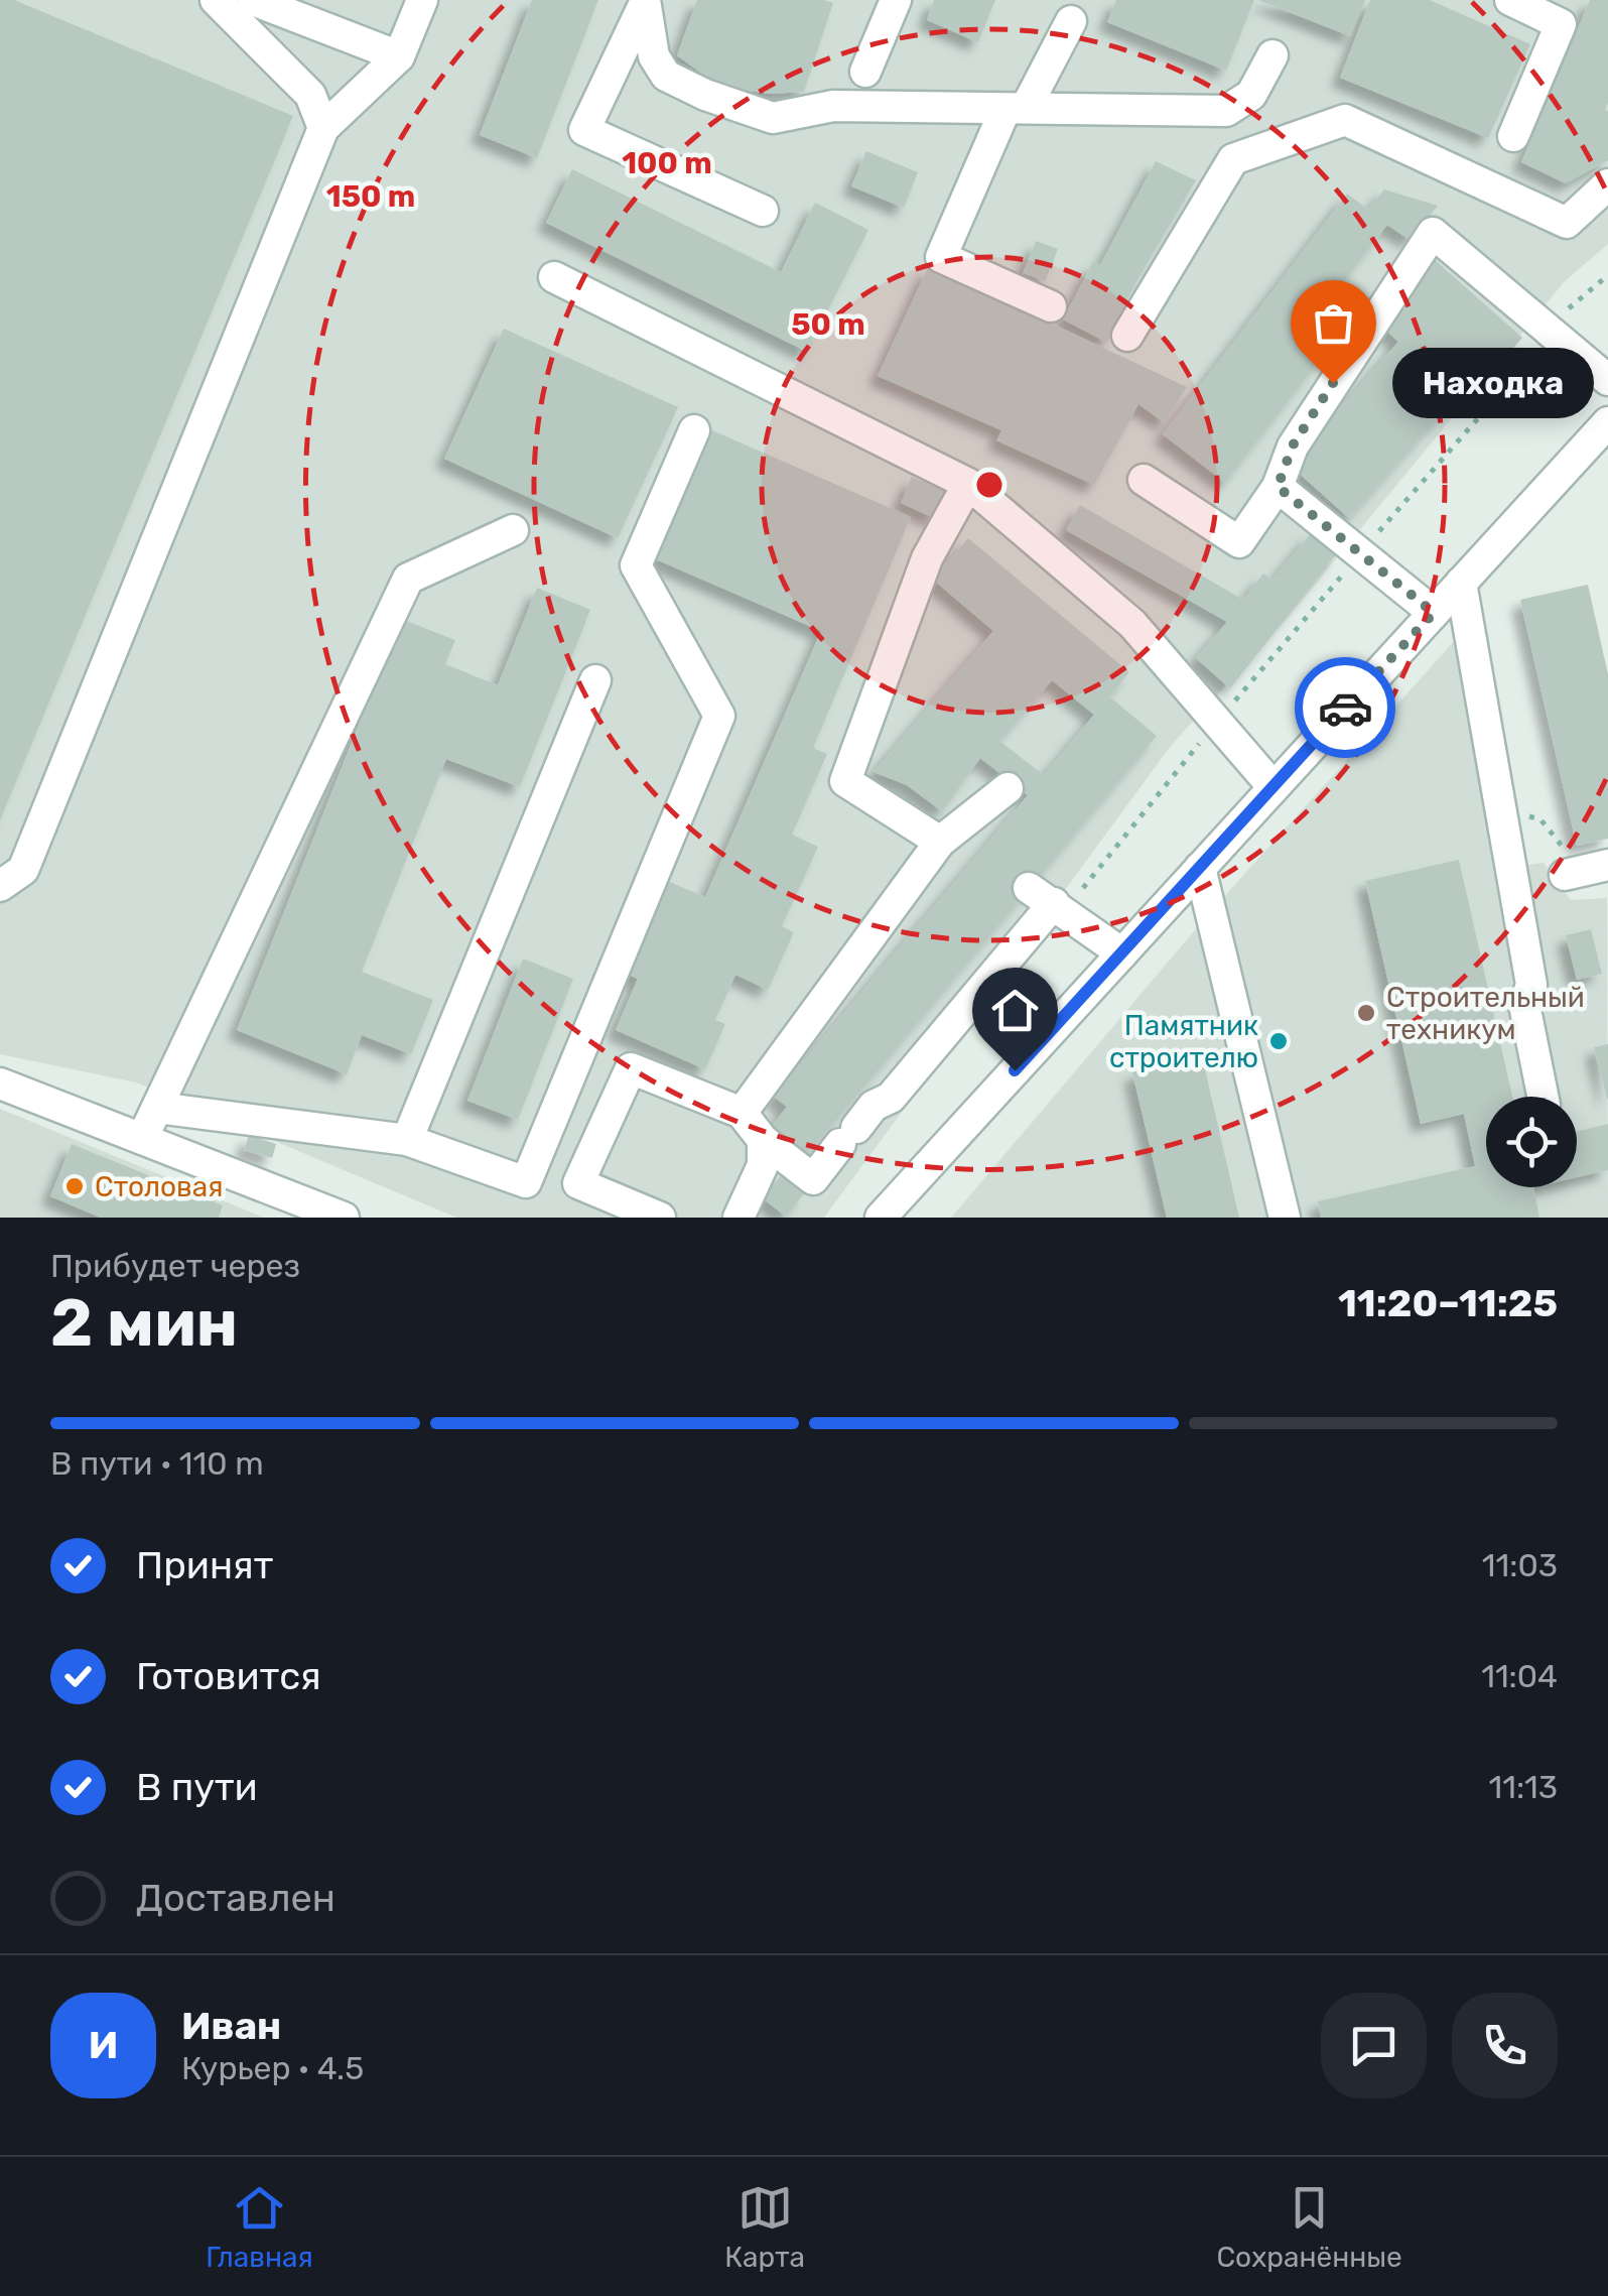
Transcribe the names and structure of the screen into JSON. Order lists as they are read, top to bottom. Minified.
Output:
{"places":["Находка","Строительный техникум","Памятник строителю","Столовая"],"page":{"bubble":"Находка","heading":["2 мин","Прибудет через","11:20–11:25"],"panel":["Иван","Курьер · 4.5"],"bar":"В пути · 110 m","list":[["Принят","11:03"],["Готовится","11:04"],["В пути","11:13"],"Доставлен"],"round":"И","tabs":["Главная","Карта","Сохранённые"]},"rings":["100 m","150 m","50 m"]}
